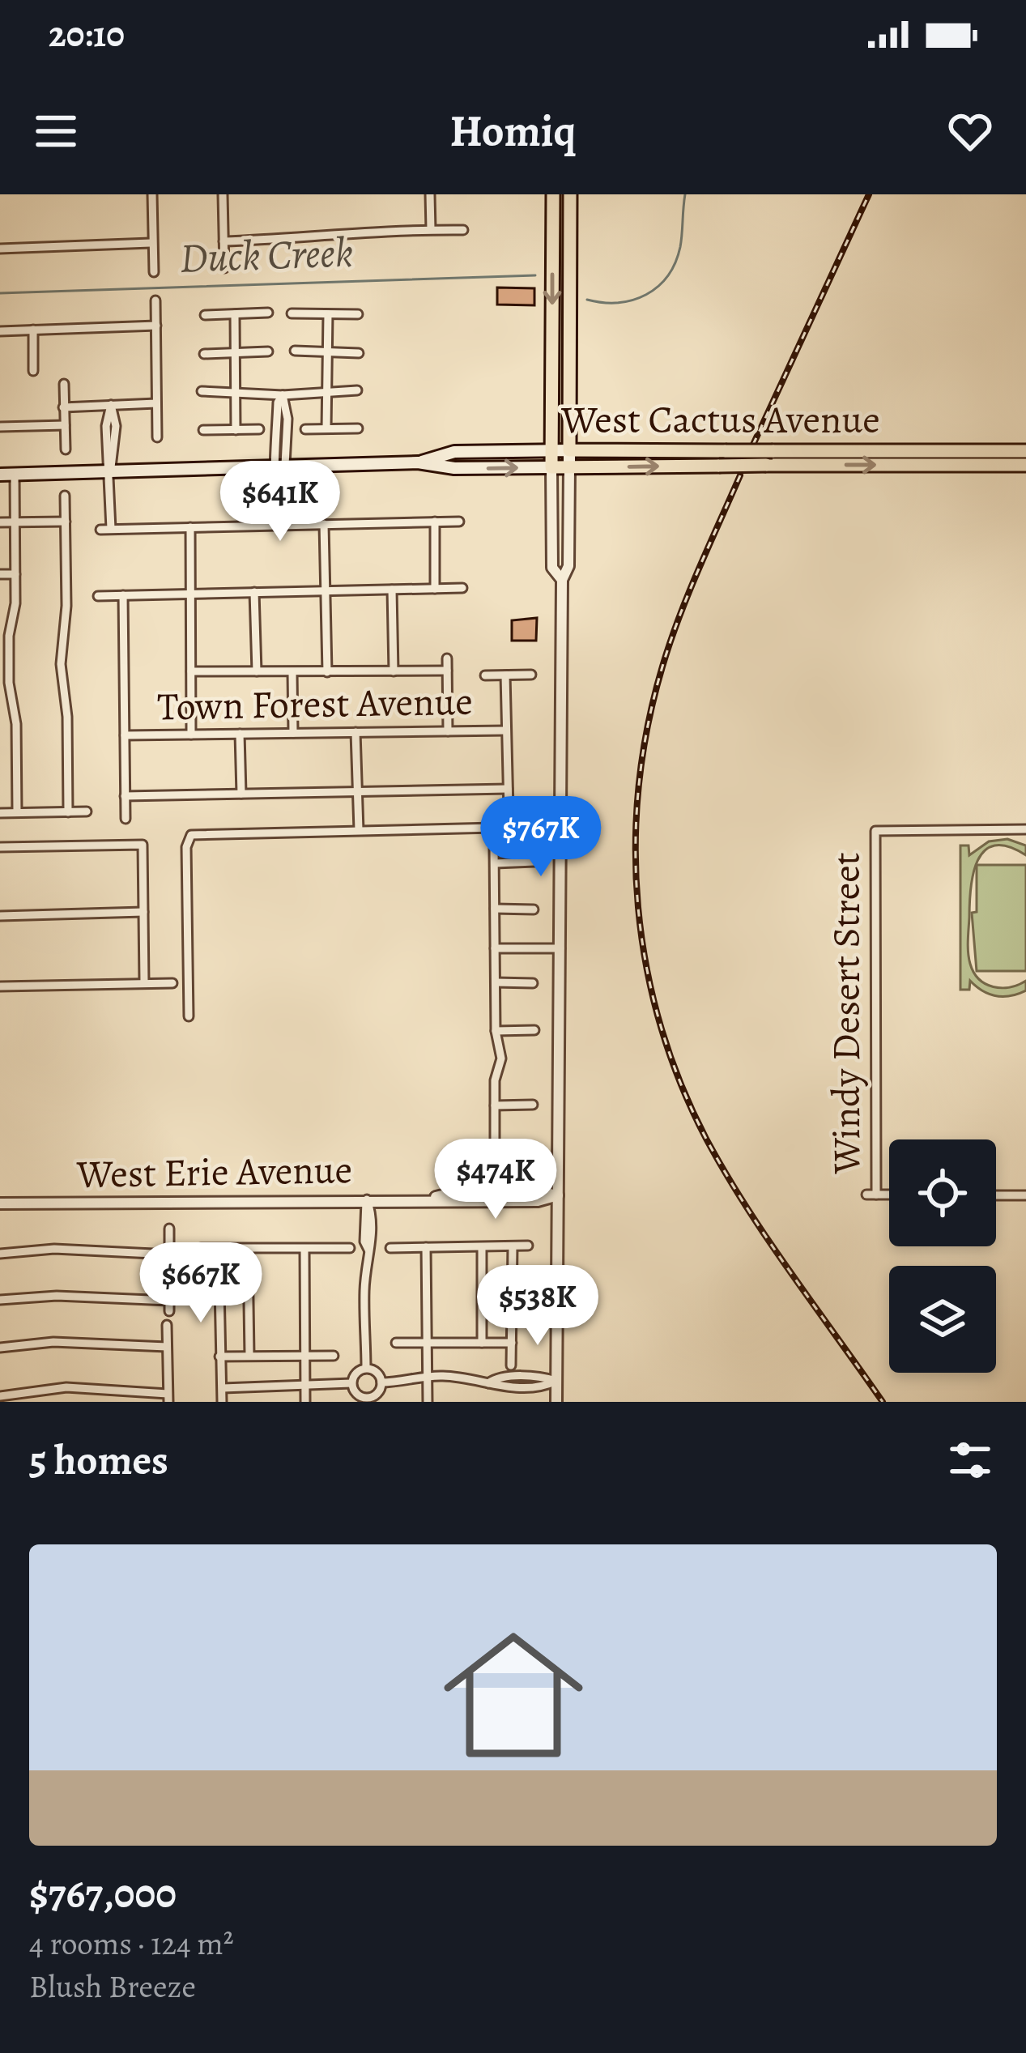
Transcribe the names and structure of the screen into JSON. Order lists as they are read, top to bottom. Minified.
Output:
{"streets":{"main road":["West Cactus Avenue"],"street":["Town Forest Avenue","Windy Desert Street","West Erie Avenue"]},"water":["Duck Creek"],"page":{"status":"20:10","header":"Homiq","price":["$641K","$767K","$474K","$667K","$538K"],"heading":"5 homes","list":[{"name":"$767,000","note":"4 rooms · 124 m² · Blush Breeze"}]}}
